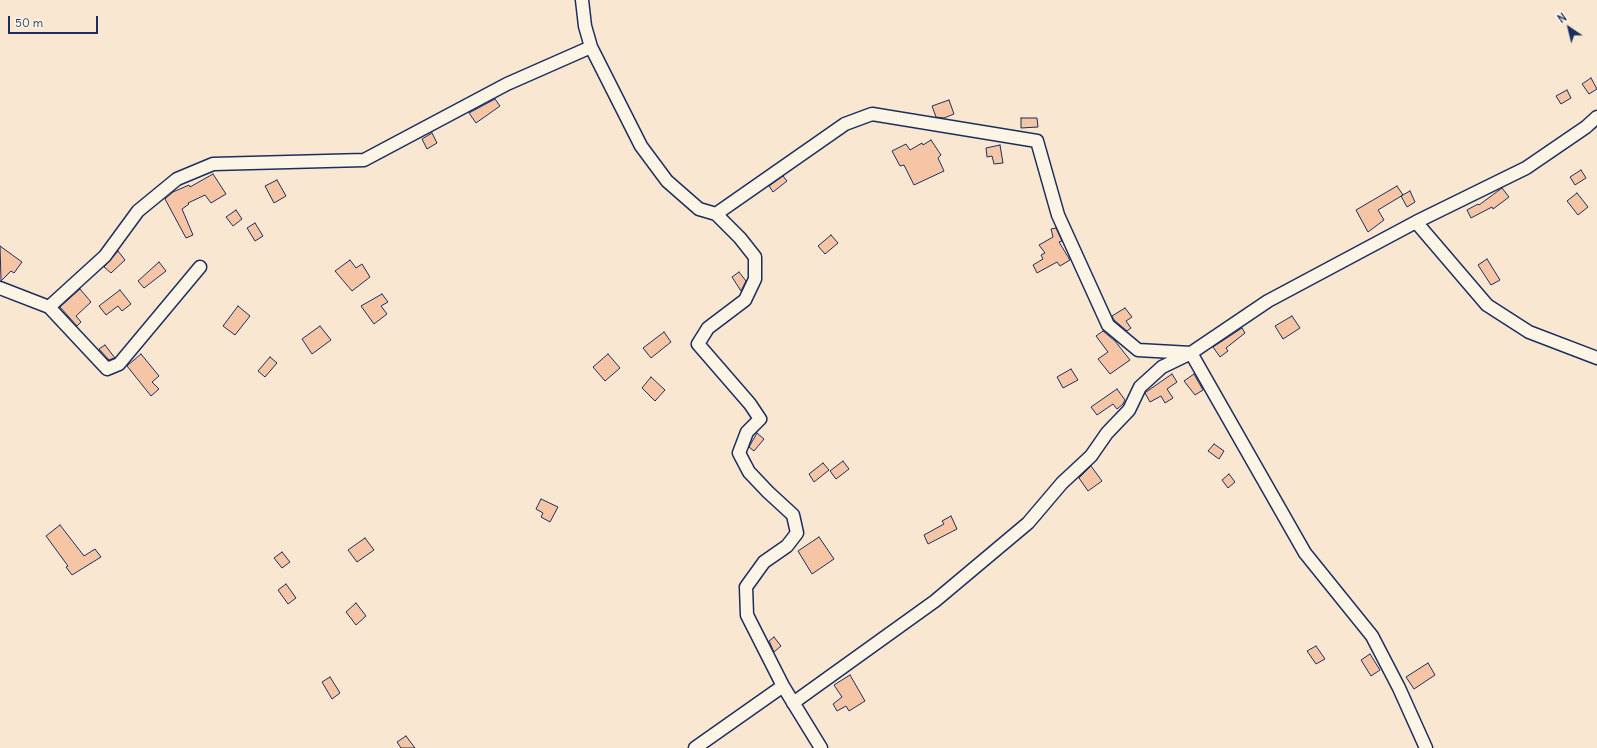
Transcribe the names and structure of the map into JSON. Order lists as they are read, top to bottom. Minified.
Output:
{"scale_bar":"50 m","north":"top left"}
